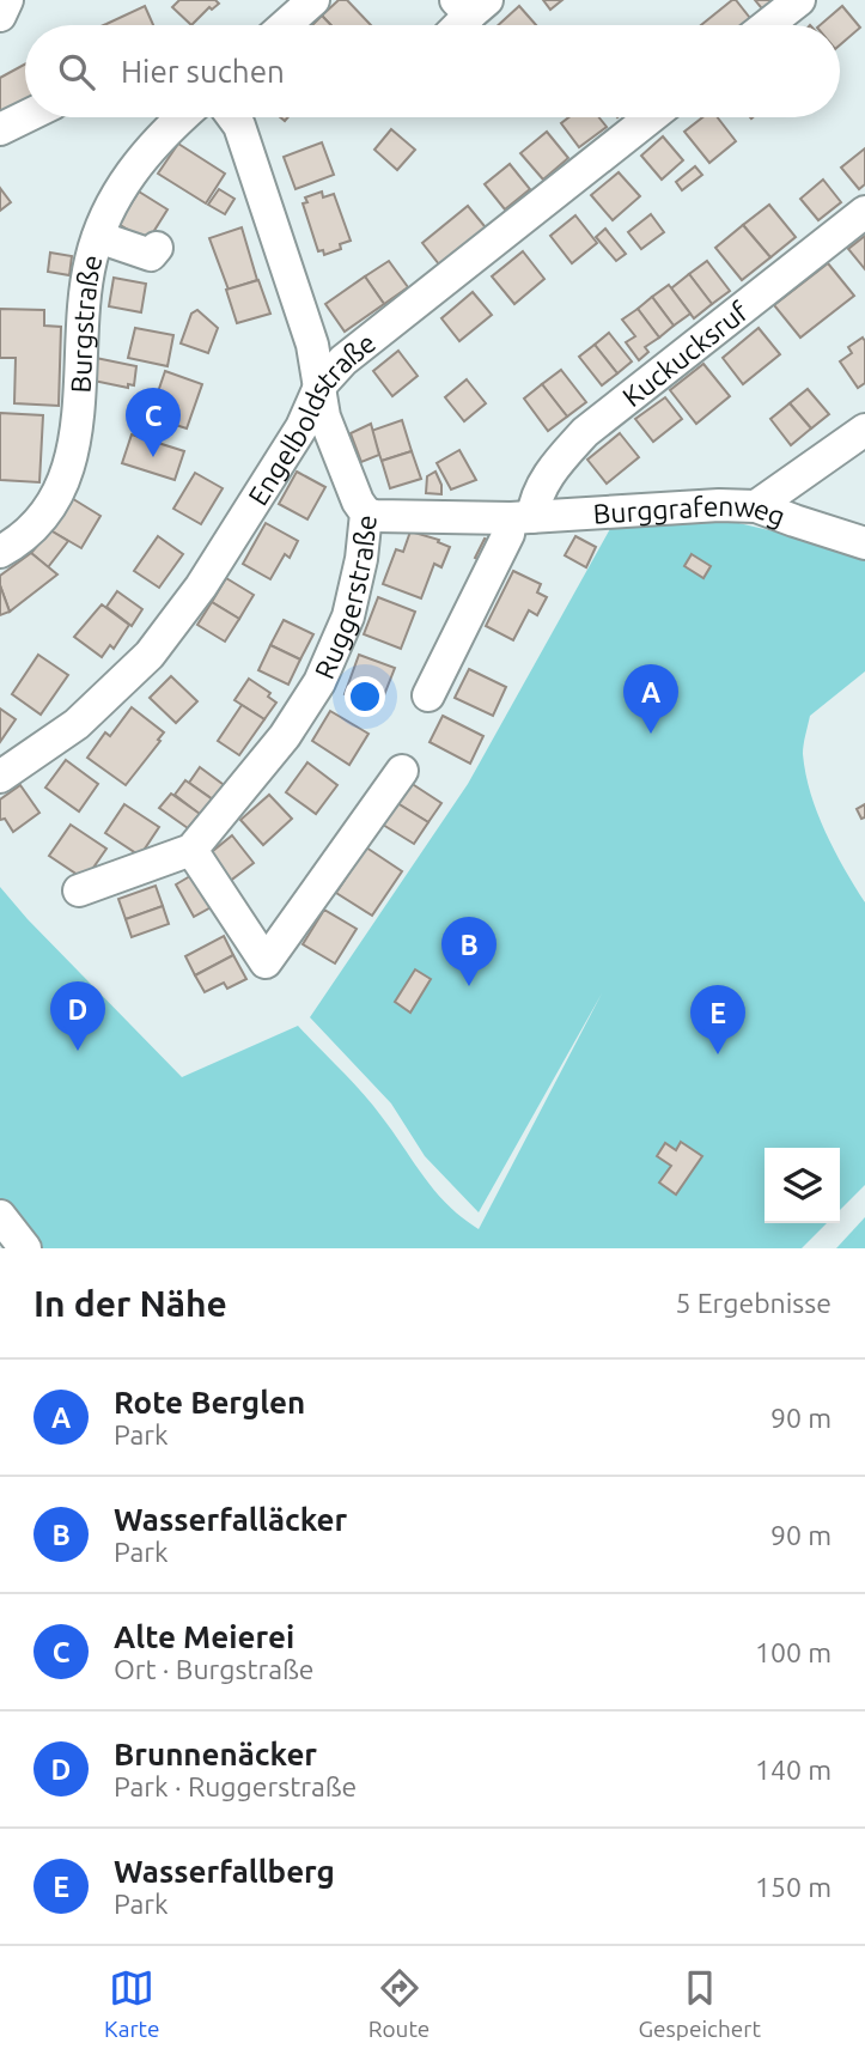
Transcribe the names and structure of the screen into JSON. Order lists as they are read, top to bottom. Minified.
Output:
{"streets":{"street":["Burgstraße","Kuckucksruf","Engelboldstraße","Burggrafenweg","Ruggerstraße"]},"crossings":[["Kuckucksruf","Burggrafenweg"],["Engelboldstraße","Ruggerstraße"],["Burggrafenweg","Ruggerstraße"]],"page":{"search":"Hier suchen","pins":["C","A","B","D","E"],"heading":["In der Nähe","5 Ergebnisse"],"list":[{"mark":"A","name":"Rote Berglen","note":"Park","value":"90 m"},{"mark":"B","name":"Wasserfalläcker","note":"Park","value":"90 m"},{"mark":"C","name":"Alte Meierei","note":"Ort · Burgstraße","value":"100 m"},{"mark":"D","name":"Brunnenäcker","note":"Park · Ruggerstraße","value":"140 m"},{"mark":"E","name":"Wasserfallberg","note":"Park","value":"150 m"}],"nav":["Karte","Route","Gespeichert"]}}
